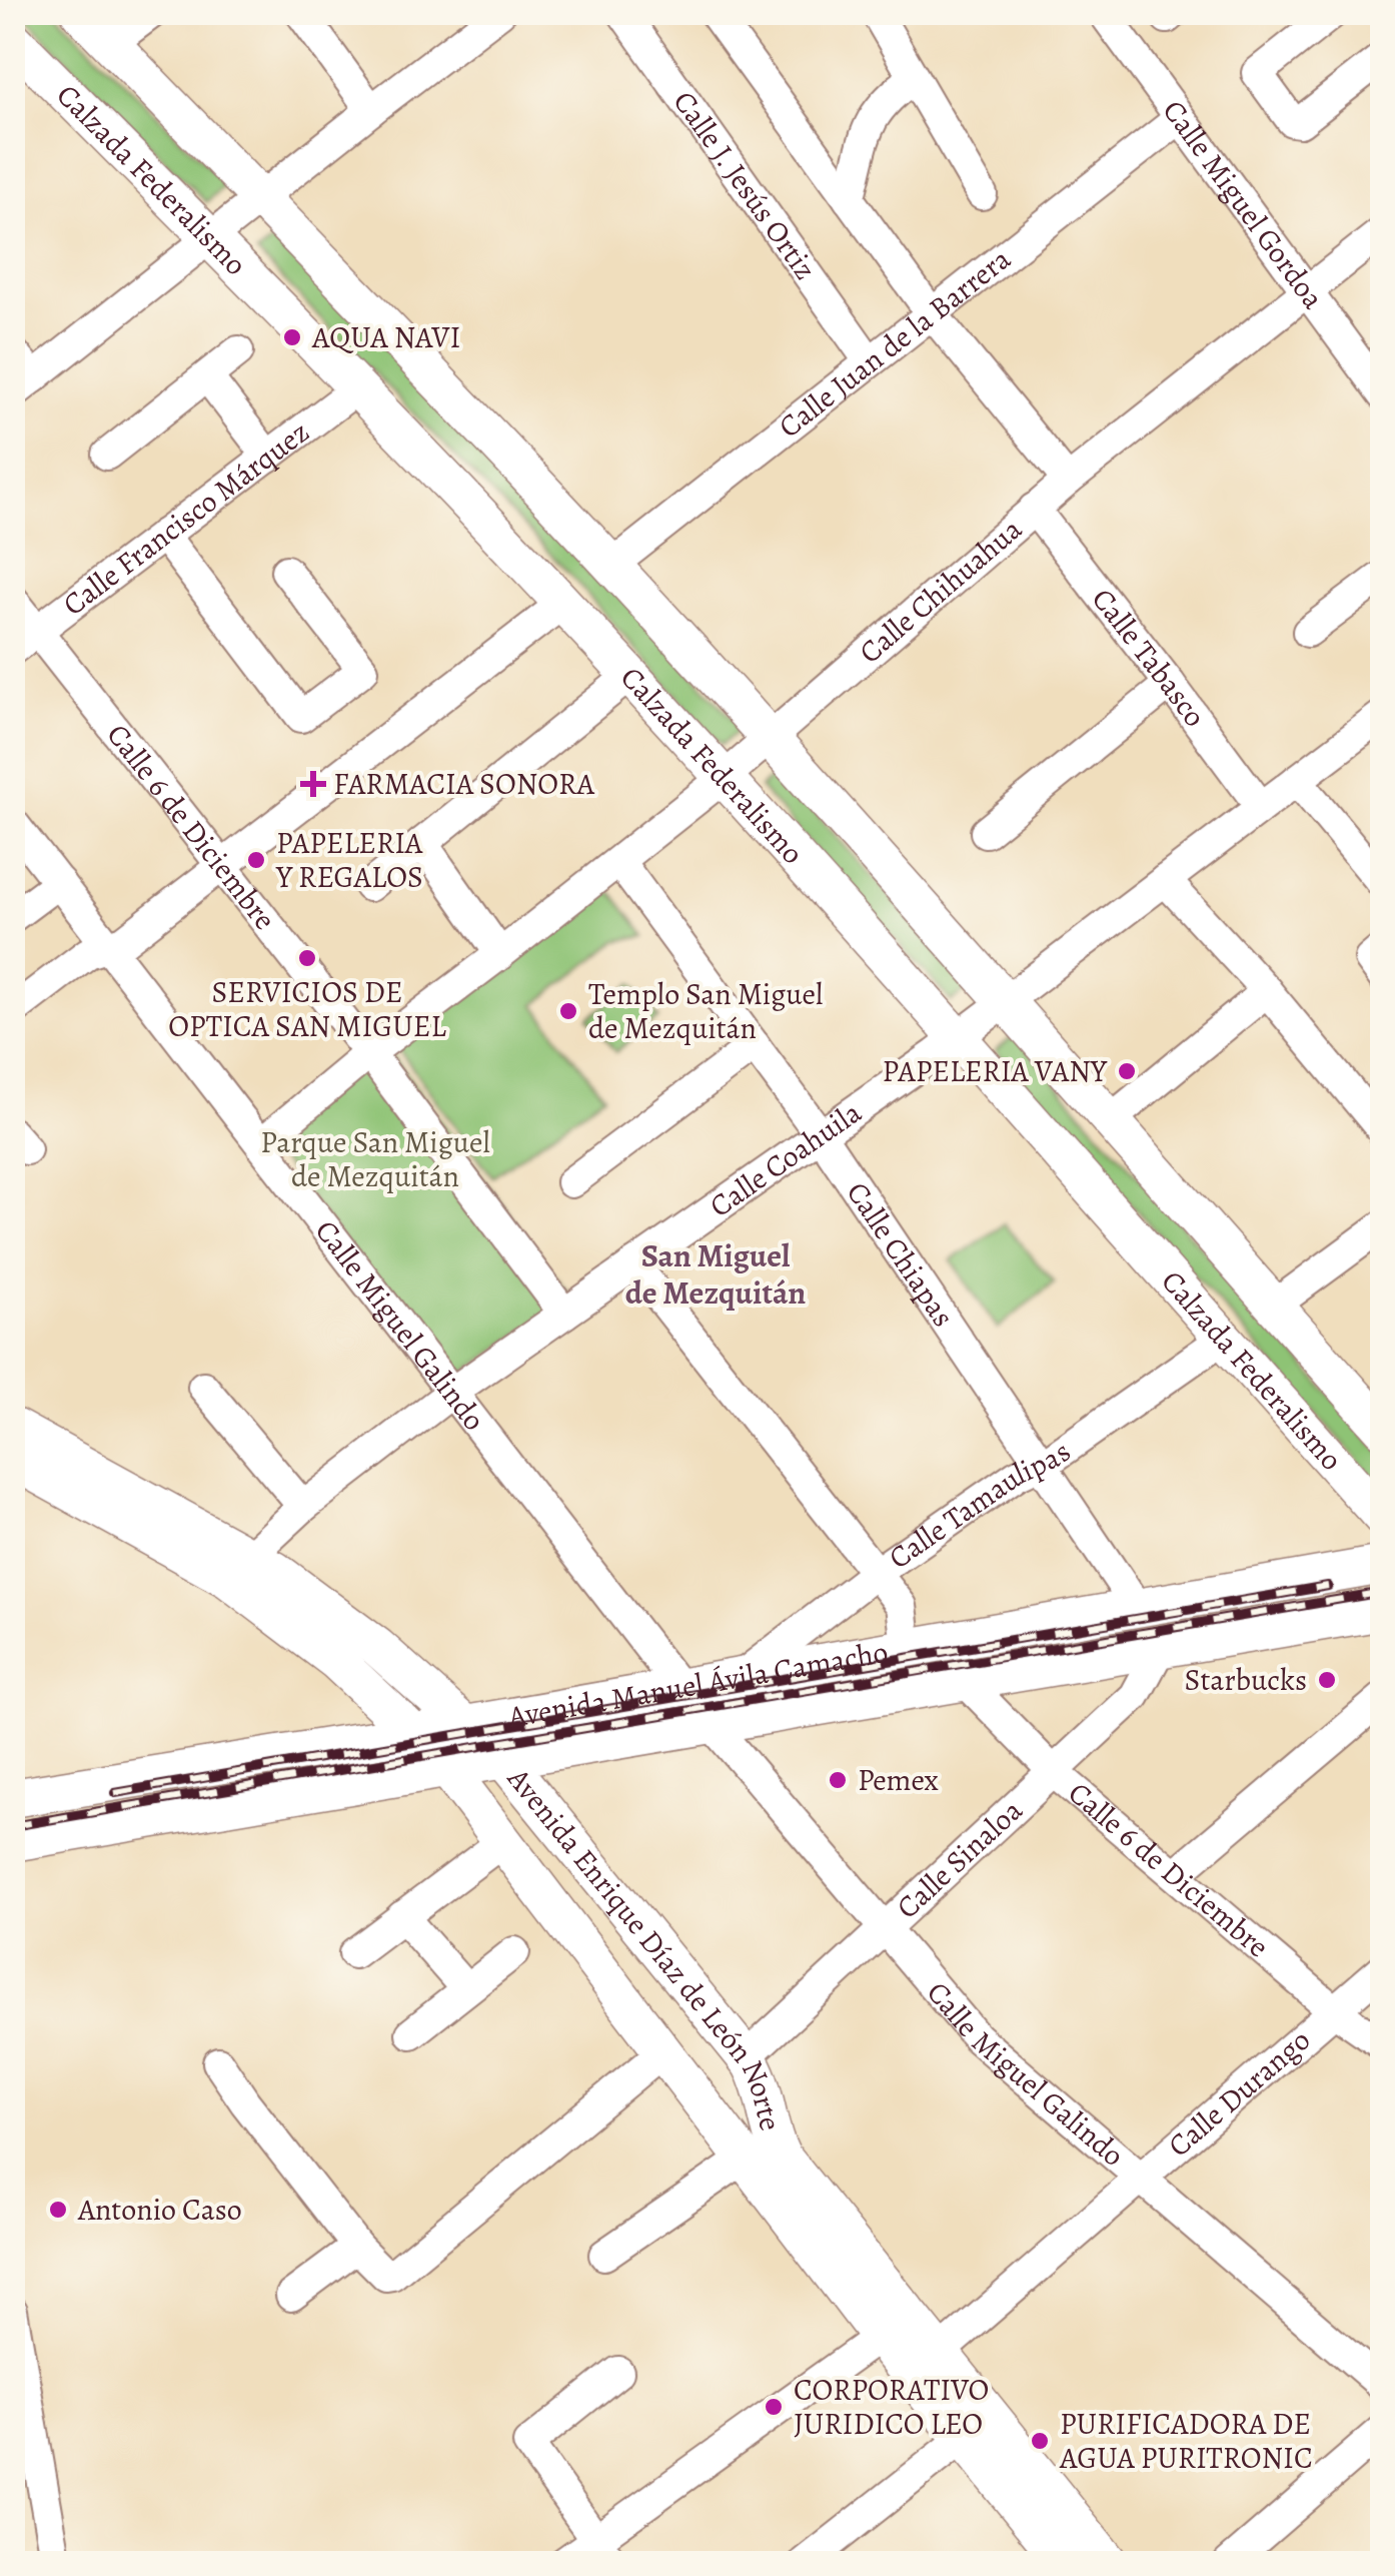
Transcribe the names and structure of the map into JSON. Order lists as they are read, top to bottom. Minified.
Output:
{"streets":{"main road":["Calzada Federalismo","Avenida Manuel Ávila Camacho","Avenida Enrique Díaz de León Norte"],"street":["Calle J. Jesús Ortiz","Calle Miguel Gordoa","Calle Juan de la Barrera","Calle Francisco Márquez","Calle Chihuahua","Calle Tabasco","Calle 6 de Diciembre","Calle Coahuila","Calle Chiapas","Calle Miguel Galindo","Calle Tamaulipas","Calle Sinaloa","Calle Durango"]},"crossings":[["Calzada Federalismo","Calle Juan de la Barrera"],["Calzada Federalismo","Calle Francisco Márquez"],["Calzada Federalismo","Calle Chihuahua"],["Calzada Federalismo","Calle Coahuila"],["Calzada Federalismo","Calle Tamaulipas"],["Calle J. Jesús Ortiz","Calle Juan de la Barrera"],["Calle Miguel Gordoa","Calle Juan de la Barrera"],["Calle Miguel Gordoa","Calle Chihuahua"],["Calle Francisco Márquez","Calle 6 de Diciembre"],["Calle Chihuahua","Calle Tabasco"],["Calle Chihuahua","Calle 6 de Diciembre"],["Calle Chihuahua","Calle Chiapas"],["Calle Chihuahua","Calle Miguel Galindo"],["Calle Tabasco","Calle Coahuila"],["Calle 6 de Diciembre","Calle Coahuila"],["Calle 6 de Diciembre","Avenida Manuel Ávila Camacho"],["Calle 6 de Diciembre","Calle Sinaloa"],["Calle 6 de Diciembre","Calle Durango"],["Calle Coahuila","Calle Chiapas"],["Calle Coahuila","Calle Miguel Galindo"],["Calle Coahuila","Avenida Enrique Díaz de León Norte"],["Calle Chiapas","Calle Tamaulipas"],["Calle Chiapas","Avenida Manuel Ávila Camacho"],["Calle Miguel Galindo","Avenida Manuel Ávila Camacho"],["Calle Miguel Galindo","Calle Sinaloa"],["Calle Miguel Galindo","Calle Durango"],["Calle Tamaulipas","Avenida Manuel Ávila Camacho"],["Avenida Manuel Ávila Camacho","Calle Sinaloa"],["Avenida Manuel Ávila Camacho","Avenida Enrique Díaz de León Norte"],["Calle Sinaloa","Avenida Enrique Díaz de León Norte"],["Avenida Enrique Díaz de León Norte","Calle Durango"]],"districts":["San Miguel de Mezquitán"],"parks":["Parque San Miguel de Mezquitán"],"places":{"other":["AQUA NAVI","PAPELERIA Y REGALOS","SERVICIOS DE OPTICA SAN MIGUEL","Templo San Miguel de Mezquitán","PAPELERIA VANY","Starbucks","Pemex","Antonio Caso","CORPORATIVO JURIDICO LEO","PURIFICADORA DE AGUA PURITRONIC"],"health":["FARMACIA SONORA"]}}
